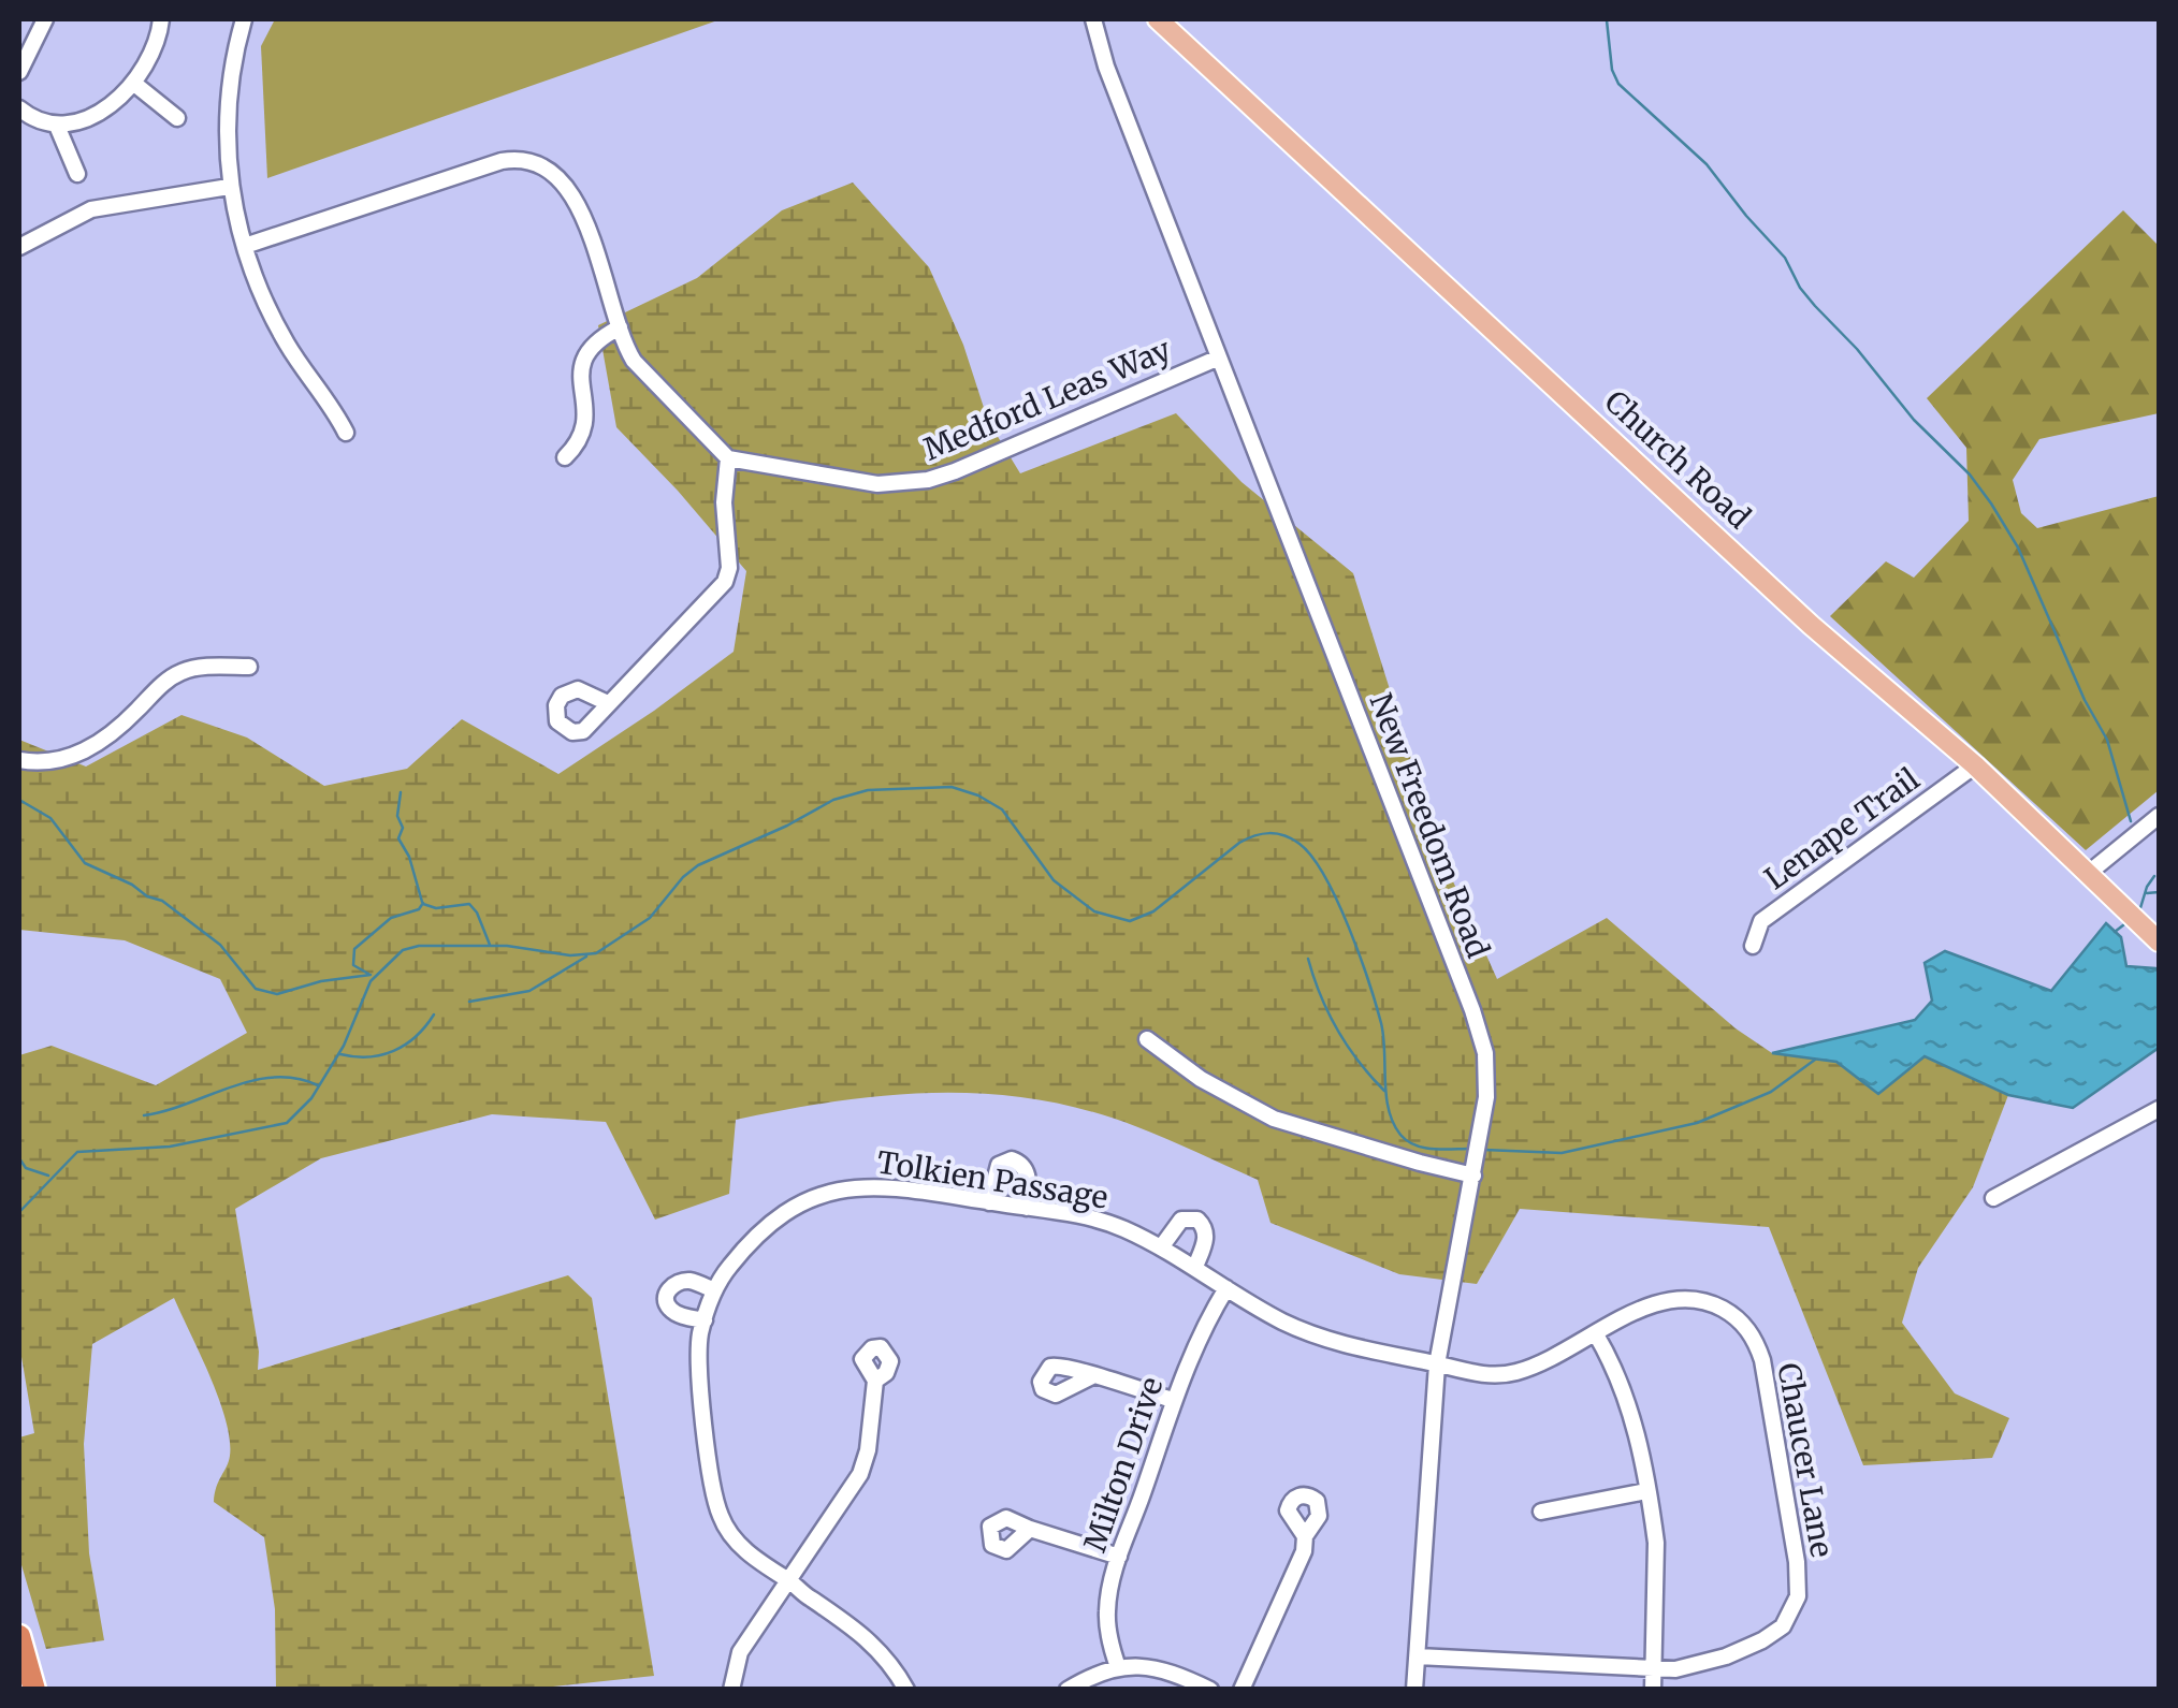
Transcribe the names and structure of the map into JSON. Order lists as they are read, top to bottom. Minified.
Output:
{"streets":{"main road":["Church Road"],"street":["Medford Leas Way","New Freedom Road","Lenape Trail","Tolkien Passage","Chaucer Lane","Milton Drive"]},"crossings":[["Medford Leas Way","New Freedom Road"],["Church Road","Lenape Trail"],["New Freedom Road","Tolkien Passage"],["New Freedom Road","Chaucer Lane"],["Tolkien Passage","Chaucer Lane"],["Tolkien Passage","Milton Drive"]]}
